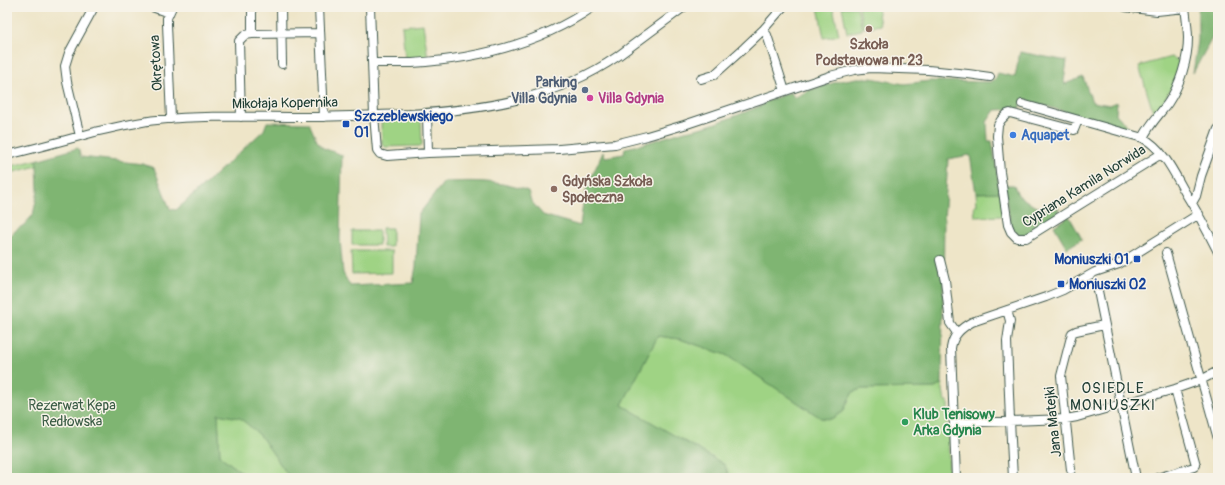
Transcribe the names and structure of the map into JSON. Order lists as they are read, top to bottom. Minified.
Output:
{"streets":{"street":["Okrętowa","Mikołaja Kopernika","Cypriana Kamila Norwida","Jana Matejki"]},"crossings":[["Okrętowa","Mikołaja Kopernika"]],"districts":["OSIEDLE MONIUSZKI"],"parks":["Rezerwat Kępa Redłowska"],"places":{"other":["Szkoła Podstawowa nr 23","Parking Villa Gdynia","Villa Gdynia","Aquapet","Gdyńska Szkoła Społeczna","Klub Tenisowy Arka Gdynia"],"transit":["Szczeblewskiego 01","Moniuszki 01","Moniuszki 02"]}}
